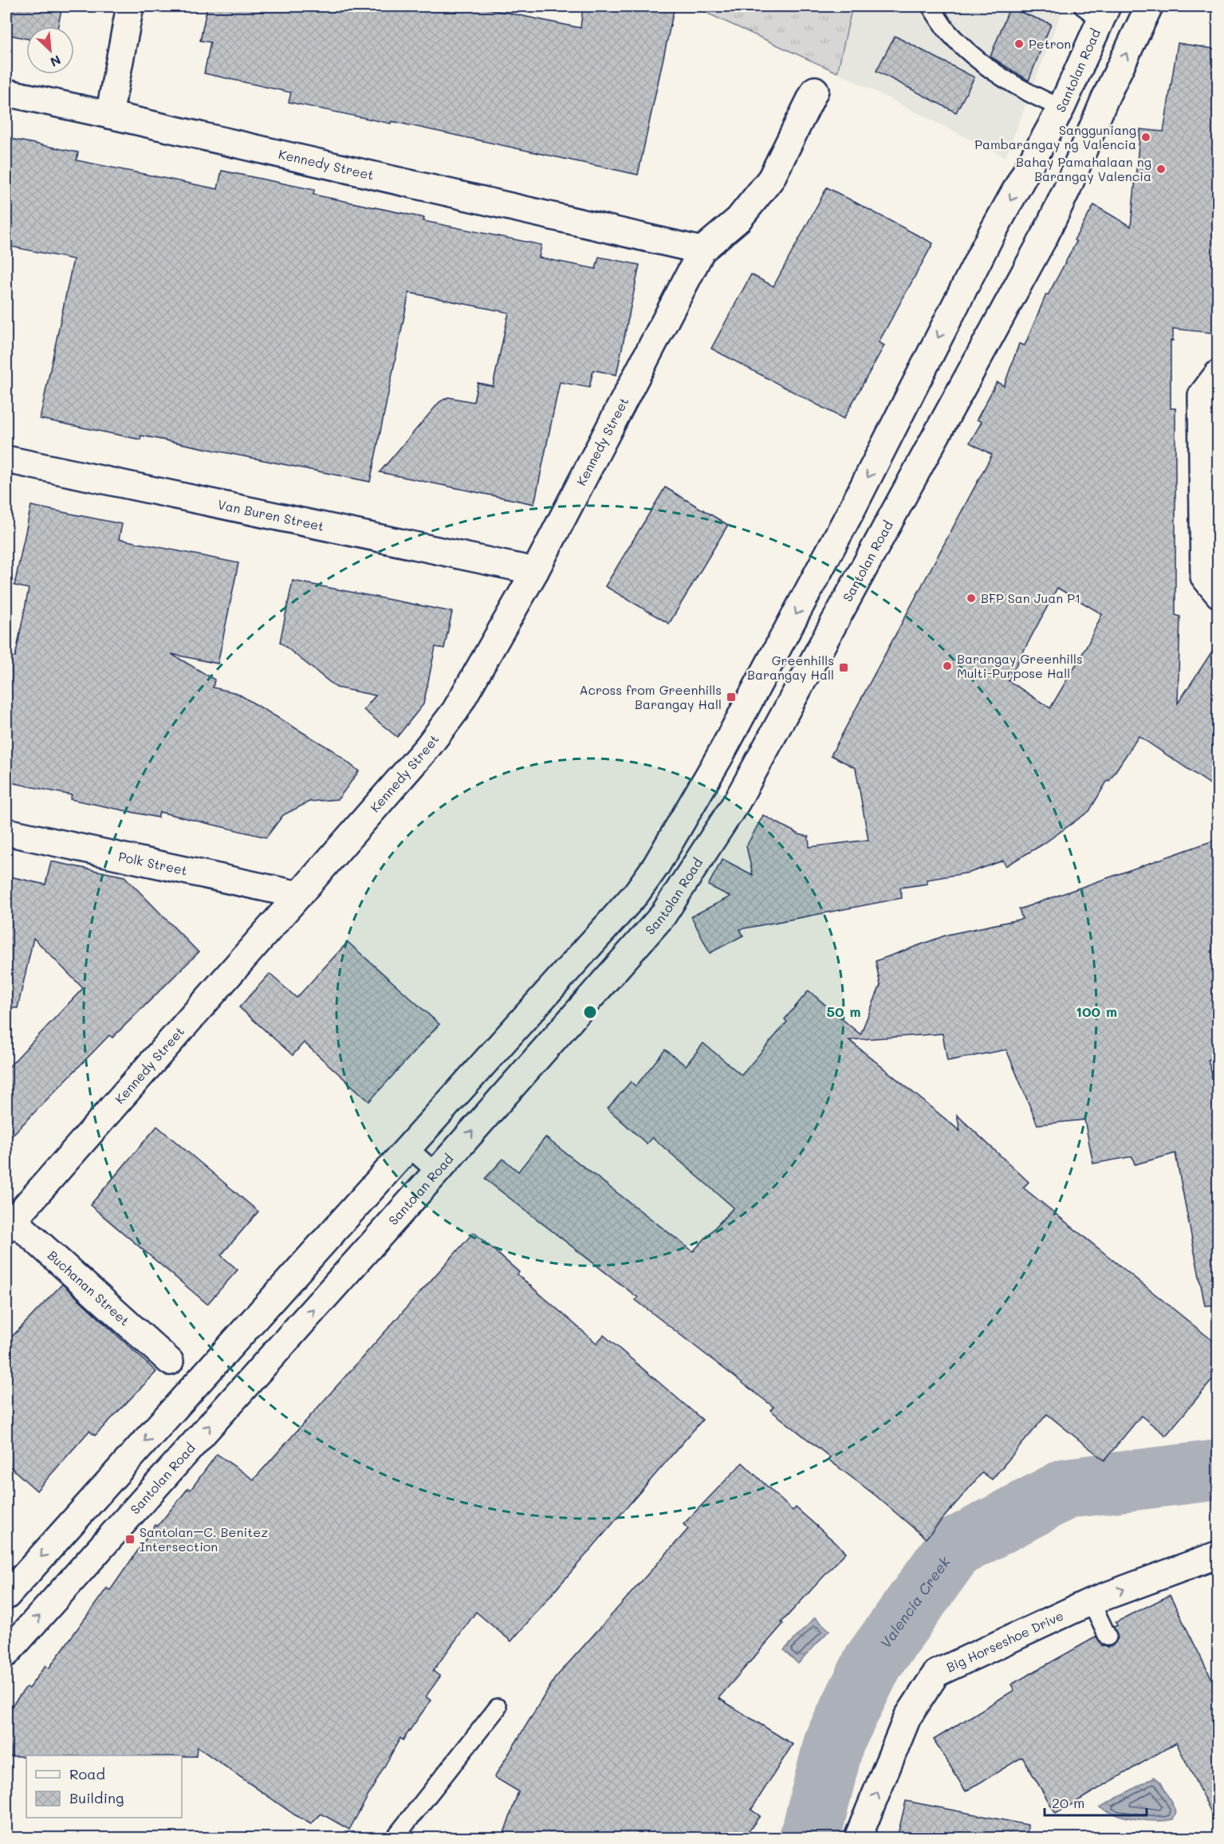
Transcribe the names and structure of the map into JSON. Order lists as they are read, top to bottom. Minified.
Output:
{"streets":{"street":["Santolan Road","Kennedy Street","Van Buren Street","Polk Street","Buchanan Street","Big Horseshoe Drive"]},"crossings":[["Kennedy Street","Van Buren Street"],["Kennedy Street","Polk Street"],["Kennedy Street","Buchanan Street"]],"one_way":["Big Horseshoe Drive"],"water":["Valencia Creek"],"places":{"other":["Petron","Sangguniang Pambarangay ng Valencia","Bahay Pamahalaan ng Barangay Valencia","BFP San Juan P1","Barangay Greenhills Multi-Purpose Hall"],"transit":["Greenhills Barangay Hall","Across from Greenhills Barangay Hall","Santolan–C. Benitez Intersection"]},"legend":["Road","Building"],"scale_bar":"20 m","north":"bottom right","rings":["50 m","100 m"]}
